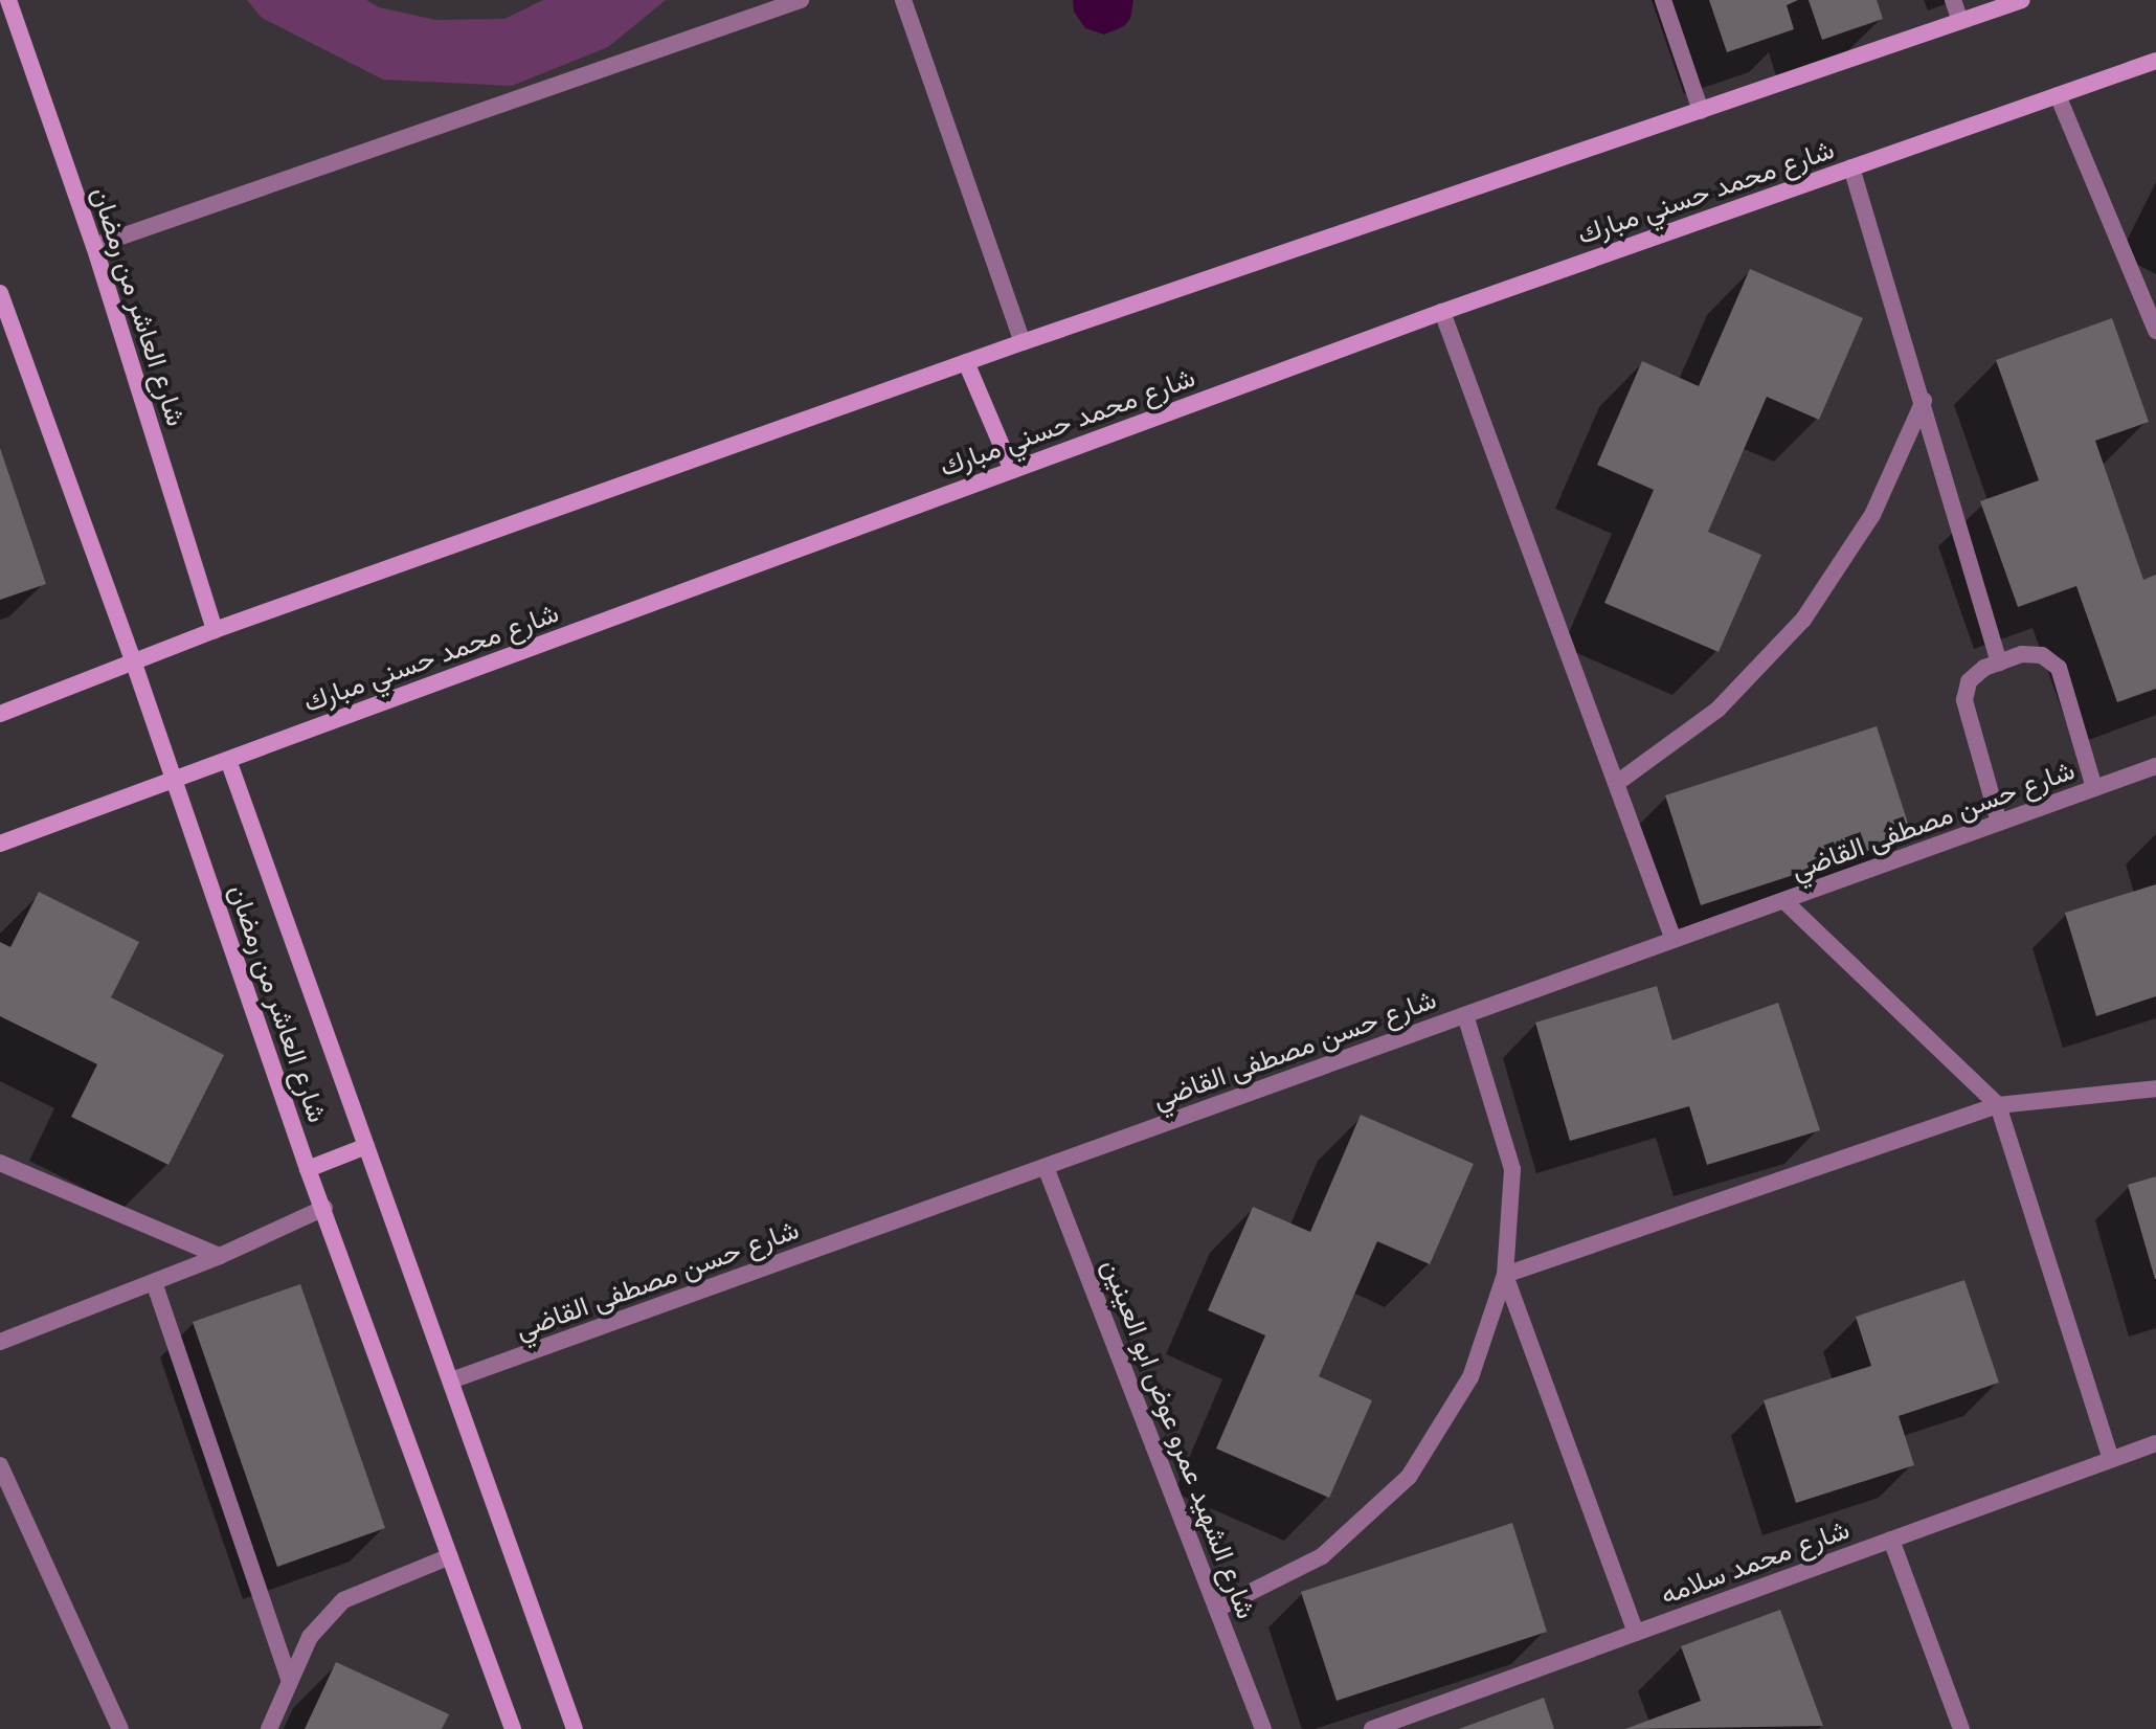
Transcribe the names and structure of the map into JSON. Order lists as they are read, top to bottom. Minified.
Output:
{"streets":{"street":["شارع محمد حسني مبارك","شارع العاشر من رمضان","شارع حسن مصطفى القاضي","شارع الشهيد عمرو عوض ابو العينين","شارع محمد سلامه"]},"crossings":[["شارع محمد حسني مبارك","شارع العاشر من رمضان"],["شارع العاشر من رمضان","شارع حسن مصطفى القاضي"],["شارع حسن مصطفى القاضي","شارع الشهيد عمرو عوض ابو العينين"]]}
